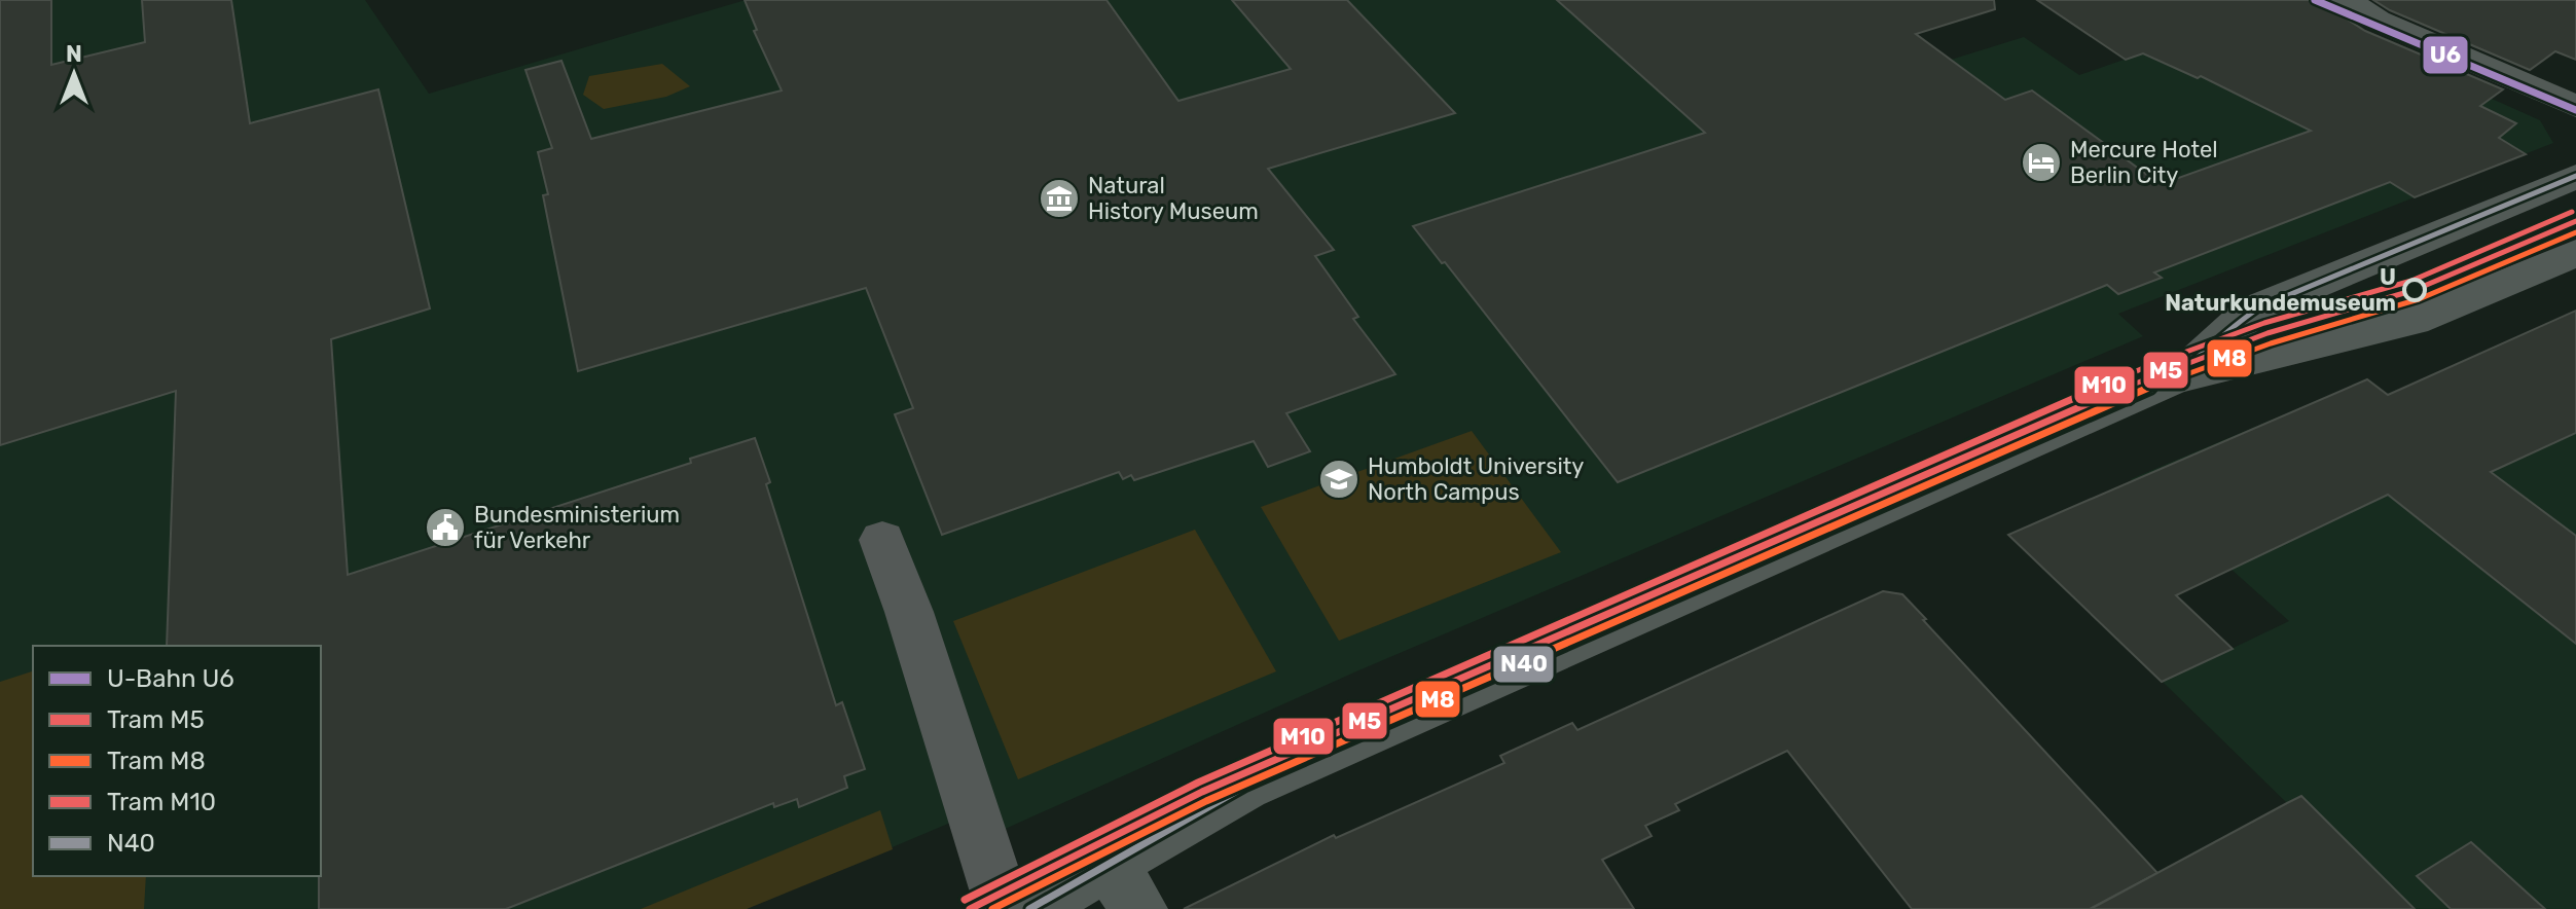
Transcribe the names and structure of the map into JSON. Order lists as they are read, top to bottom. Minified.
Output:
{"places":{"hotel":["Mercure Hotel Berlin City"],"museum":["Natural History Museum"],"other":["U Naturkundemuseum"],"school or university":["Humboldt University North Campus"],"public building":["Bundesministerium für Verkehr"]},"lines":["metro line U6","transit line N40","tram line M10","tram line M5","tram line M8"],"legend":["U-Bahn U6","Tram M5","Tram M8","Tram M10","N40"],"north":"top"}
